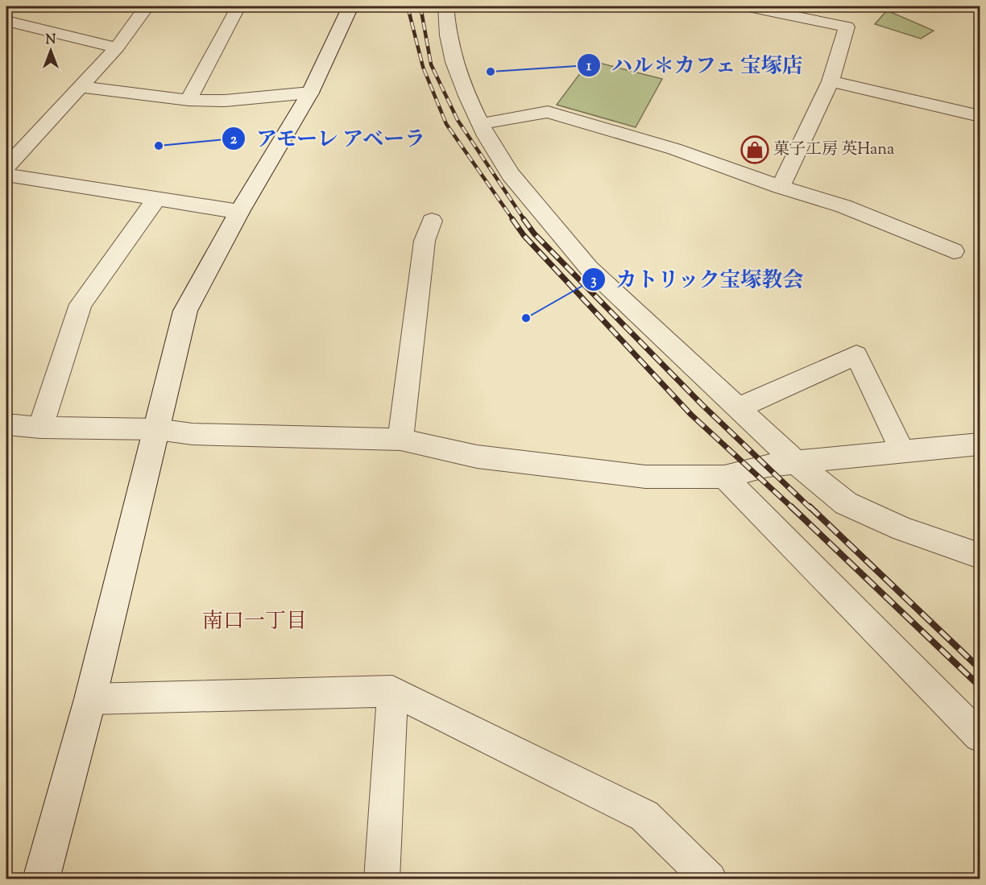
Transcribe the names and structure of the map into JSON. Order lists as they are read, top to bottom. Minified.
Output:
{"districts":["南口一丁目"],"places":{"other":["ハル＊カフェ 宝塚店","アモーレ アベーラ","カトリック宝塚教会"],"shop":["菓子工房 英Hana"]},"north":"top"}
